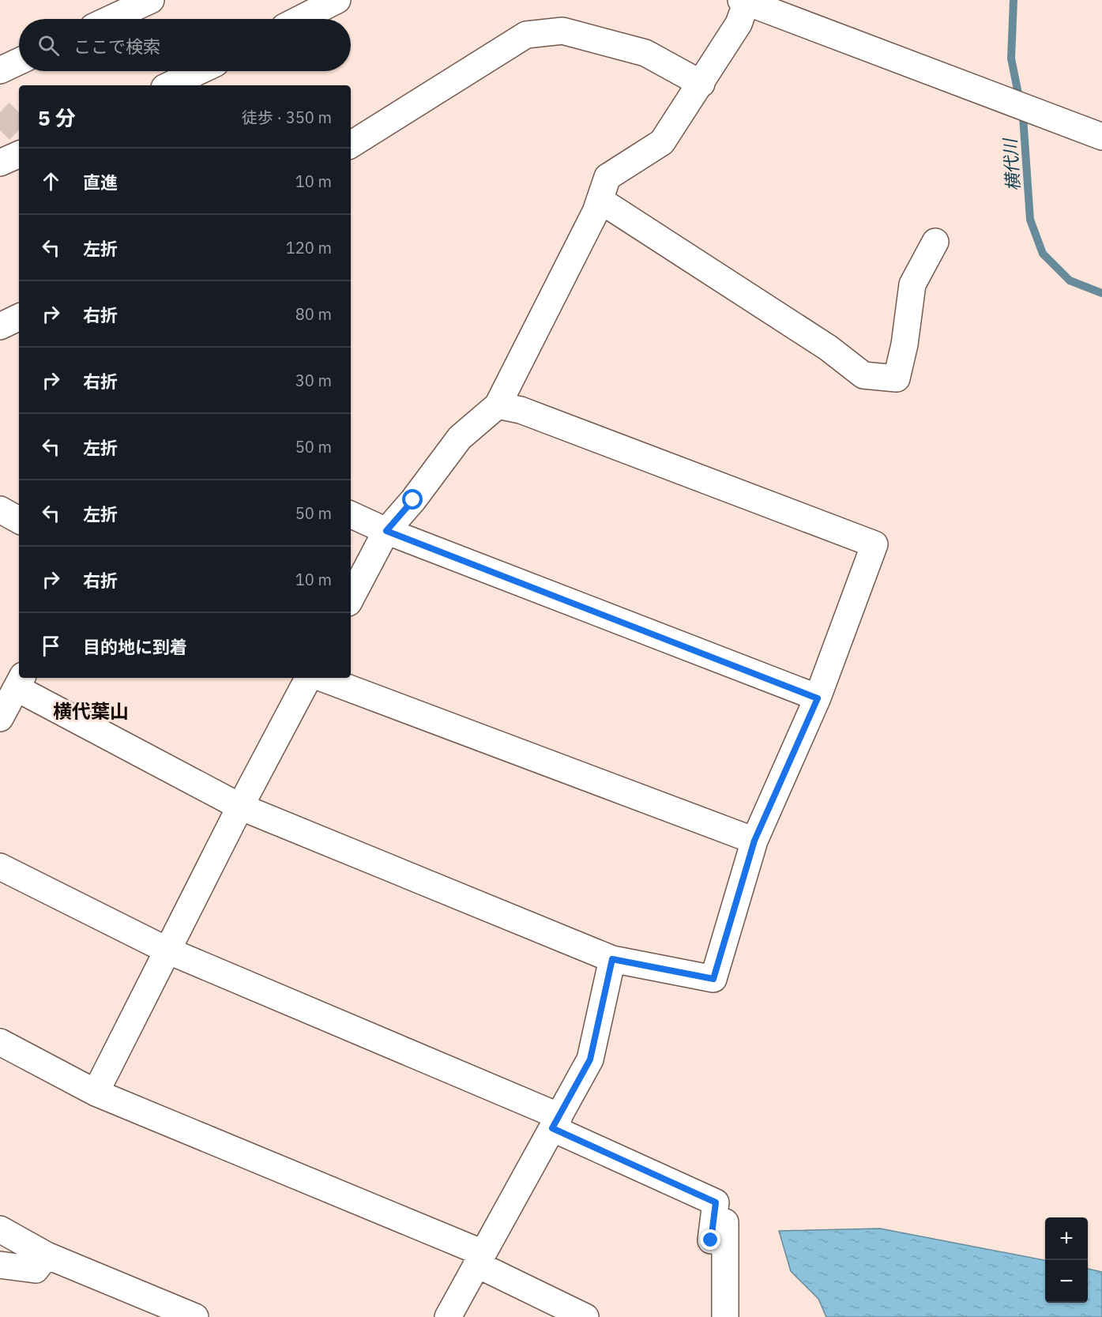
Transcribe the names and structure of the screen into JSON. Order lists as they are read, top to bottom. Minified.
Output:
{"districts":["横代葉山"],"water":["横代川"],"page":{"search":"ここで検索","heading":["5 分","徒歩 · 350 m"],"list":[["直進","10 m"],["左折","120 m"],["右折","80 m"],["右折","30 m"],["左折","50 m"],["左折","50 m"],["右折","10 m"],"目的地に到着"],"map_buttons":["+","−"]}}
